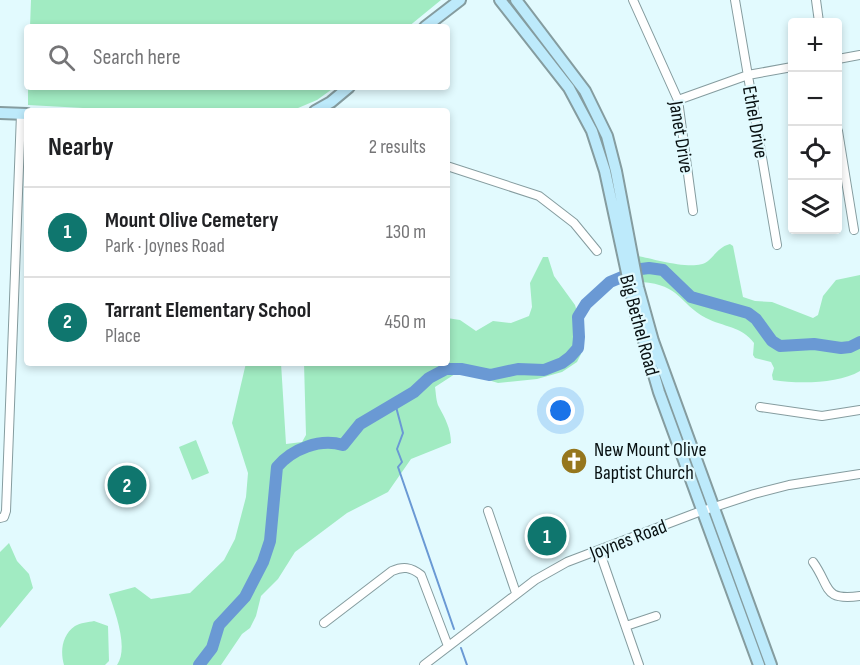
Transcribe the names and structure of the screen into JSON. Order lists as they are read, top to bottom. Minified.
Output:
{"streets":{"main road":["Big Bethel Road"],"street":["Ethel Drive","Janet Drive","Joynes Road"]},"crossings":[["Big Bethel Road","Joynes Road"]],"places":{"church":["New Mount Olive Baptist Church"]},"page":{"map_buttons":["+","−"],"search":"Search here","heading":["Nearby","2 results"],"list":[{"mark":"1","name":"Mount Olive Cemetery","note":"Park · Joynes Road","value":"130 m"},{"mark":"2","name":"Tarrant Elementary School","note":"Place","value":"450 m"}],"pins":["2","1"]}}
